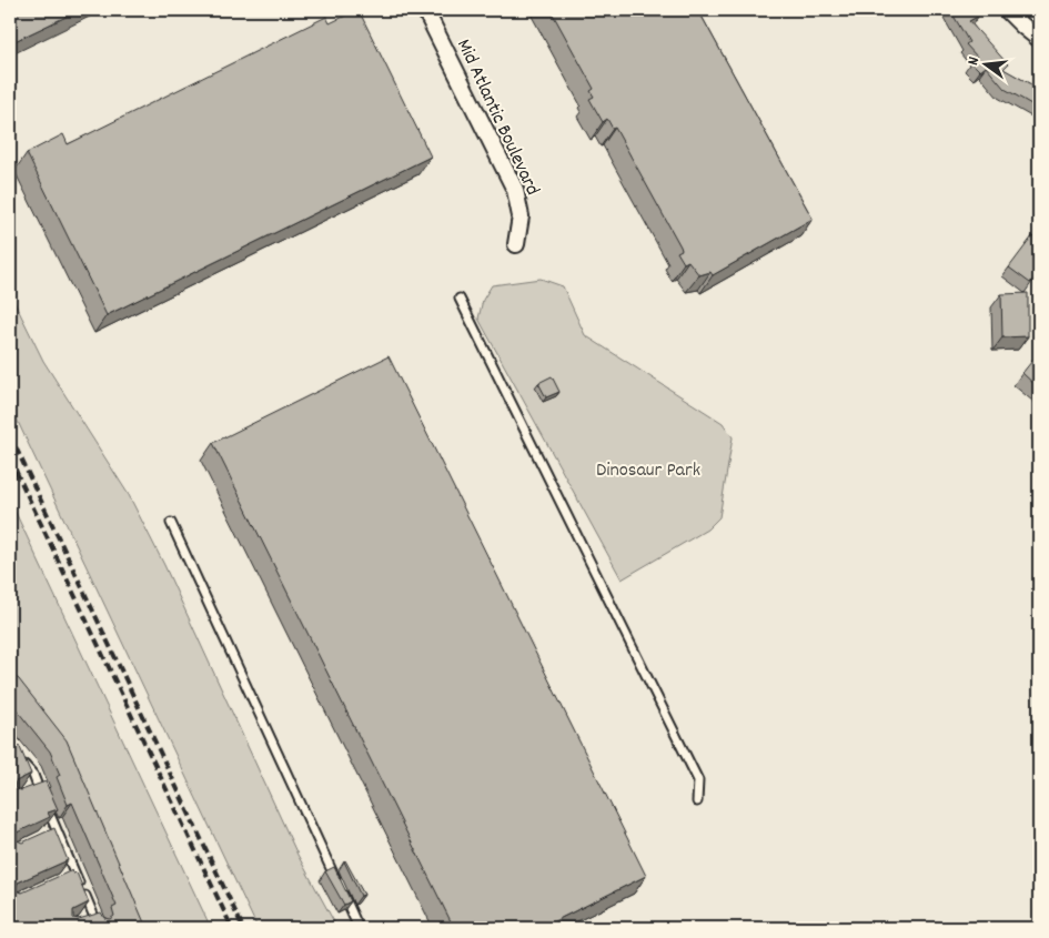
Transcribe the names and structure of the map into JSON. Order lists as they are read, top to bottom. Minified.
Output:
{"streets":{"street":["Mid Atlantic Boulevard"]},"parks":["Dinosaur Park"],"north":"left"}
